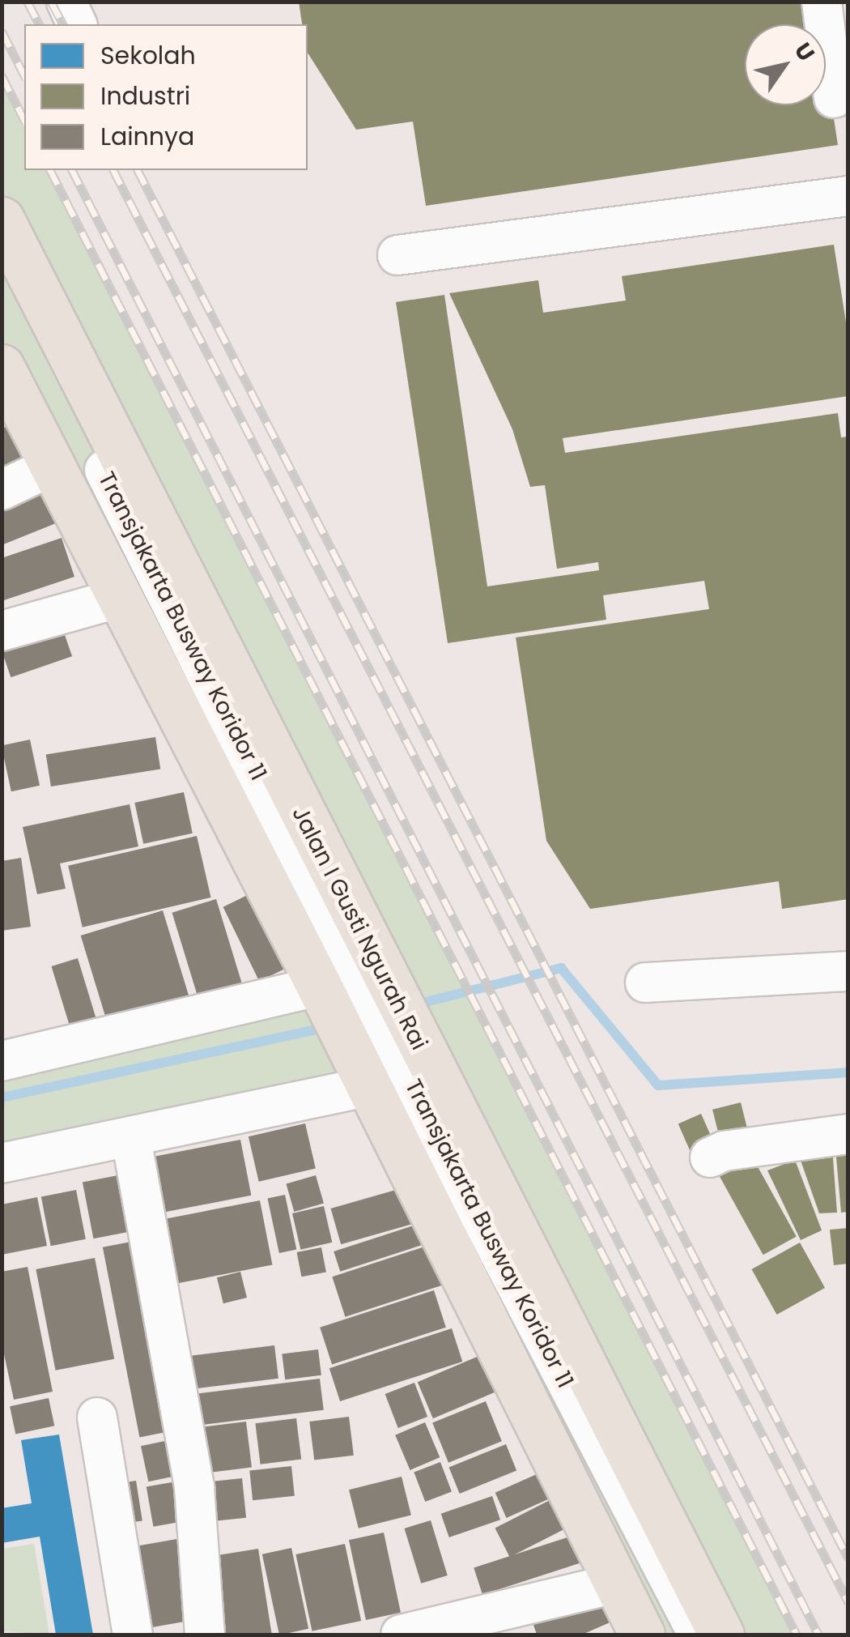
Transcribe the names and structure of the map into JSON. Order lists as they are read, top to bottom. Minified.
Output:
{"streets":{"main road":["Jalan I Gusti Ngurah Rai"],"street":["Transjakarta Busway Koridor 11"]},"crossings":[["Transjakarta Busway Koridor 11","Jalan I Gusti Ngurah Rai"]],"legend":["Sekolah","Industri","Lainnya"],"north":"top right"}
